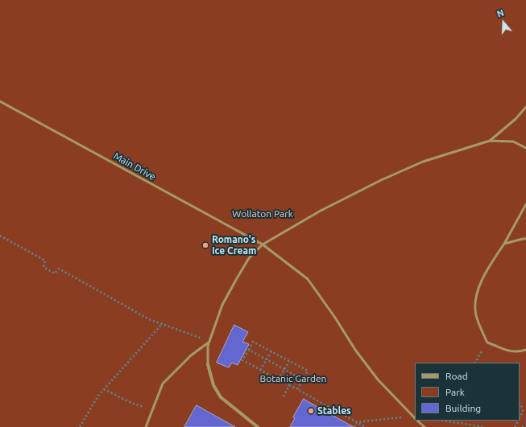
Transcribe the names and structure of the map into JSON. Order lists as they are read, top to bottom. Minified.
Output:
{"streets":{"lane":["Main Drive"]},"parks":["Wollaton Park","Botanic Garden"],"places":["Romano's Ice Cream","Stables"],"legend":["Road","Park","Building"],"north":"top"}
